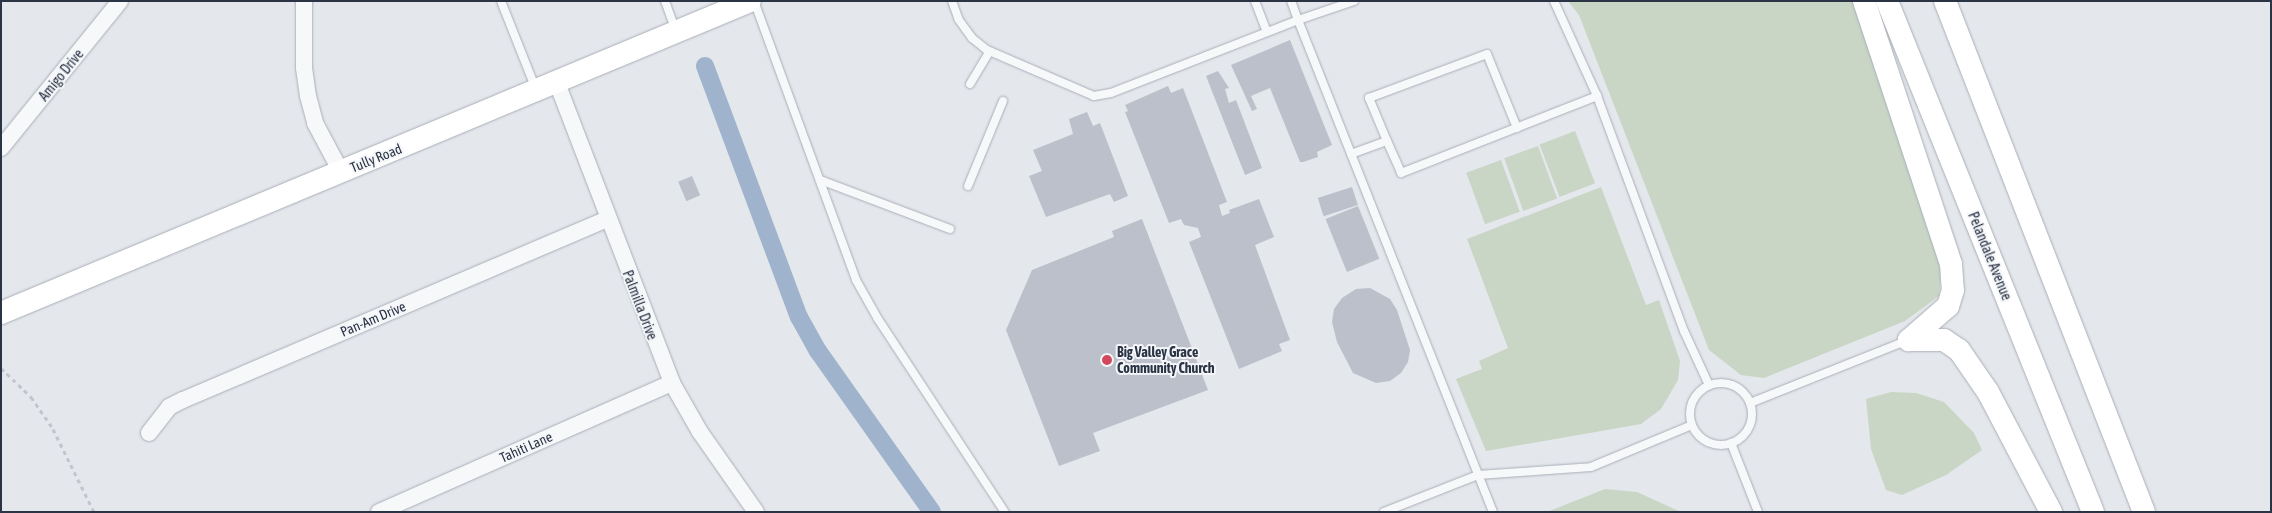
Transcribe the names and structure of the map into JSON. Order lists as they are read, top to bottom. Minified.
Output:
{"streets":{"main road":["Tully Road","Pelandale Avenue"],"street":["Amigo Drive","Palmilla Drive","Pan-Am Drive","Tahiti Lane"]},"crossings":[["Tully Road","Palmilla Drive"],["Palmilla Drive","Pan-Am Drive"],["Palmilla Drive","Tahiti Lane"]],"places":["Big Valley Grace Community Church"]}
